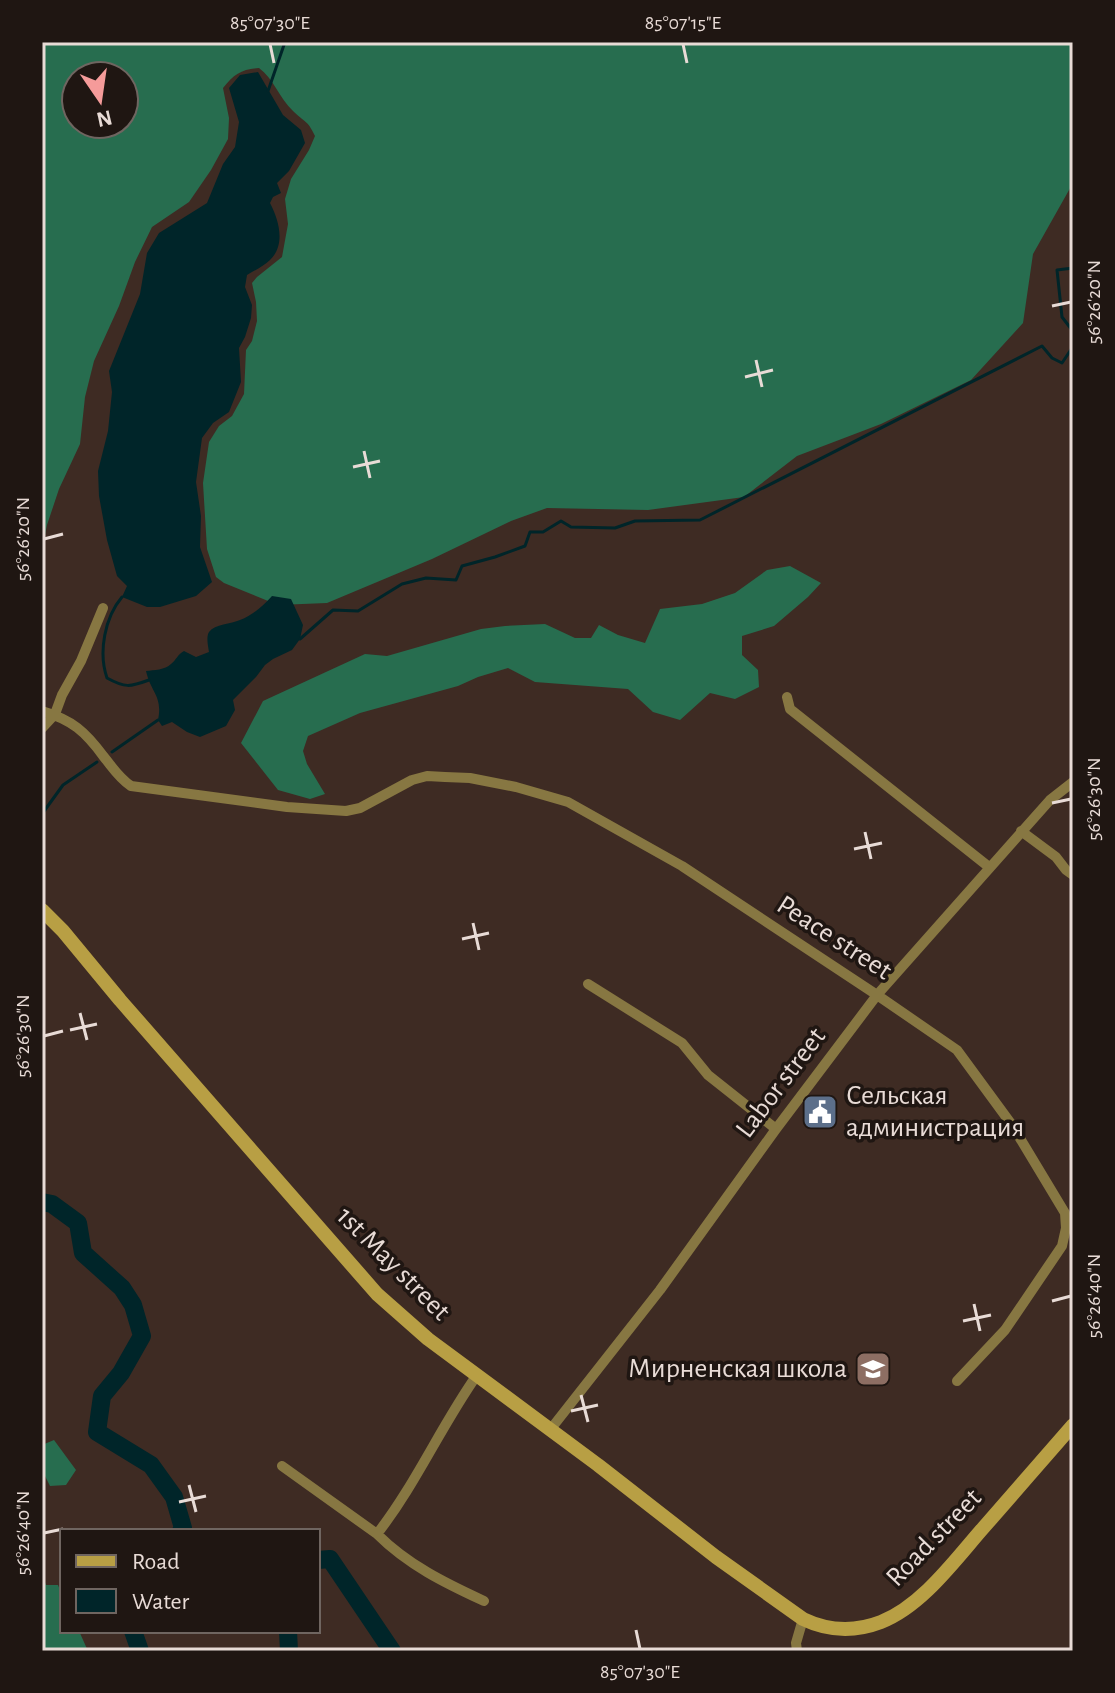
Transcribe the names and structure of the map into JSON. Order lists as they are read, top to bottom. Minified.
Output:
{"streets":{"street":["Peace street","Labor street","1st May street","Road street"]},"crossings":[["Peace street","Labor street"],["Labor street","1st May street"],["1st May street","Road street"]],"places":{"public building":["Сельская администрация"],"school or university":["Мирненская школа"]},"legend":["Road","Water"],"north":"bottom","coordinates":["85°07'30\"E","85°07'15\"E","56°26'20\"N","56°26'30\"N","56°26'40\"N"]}
